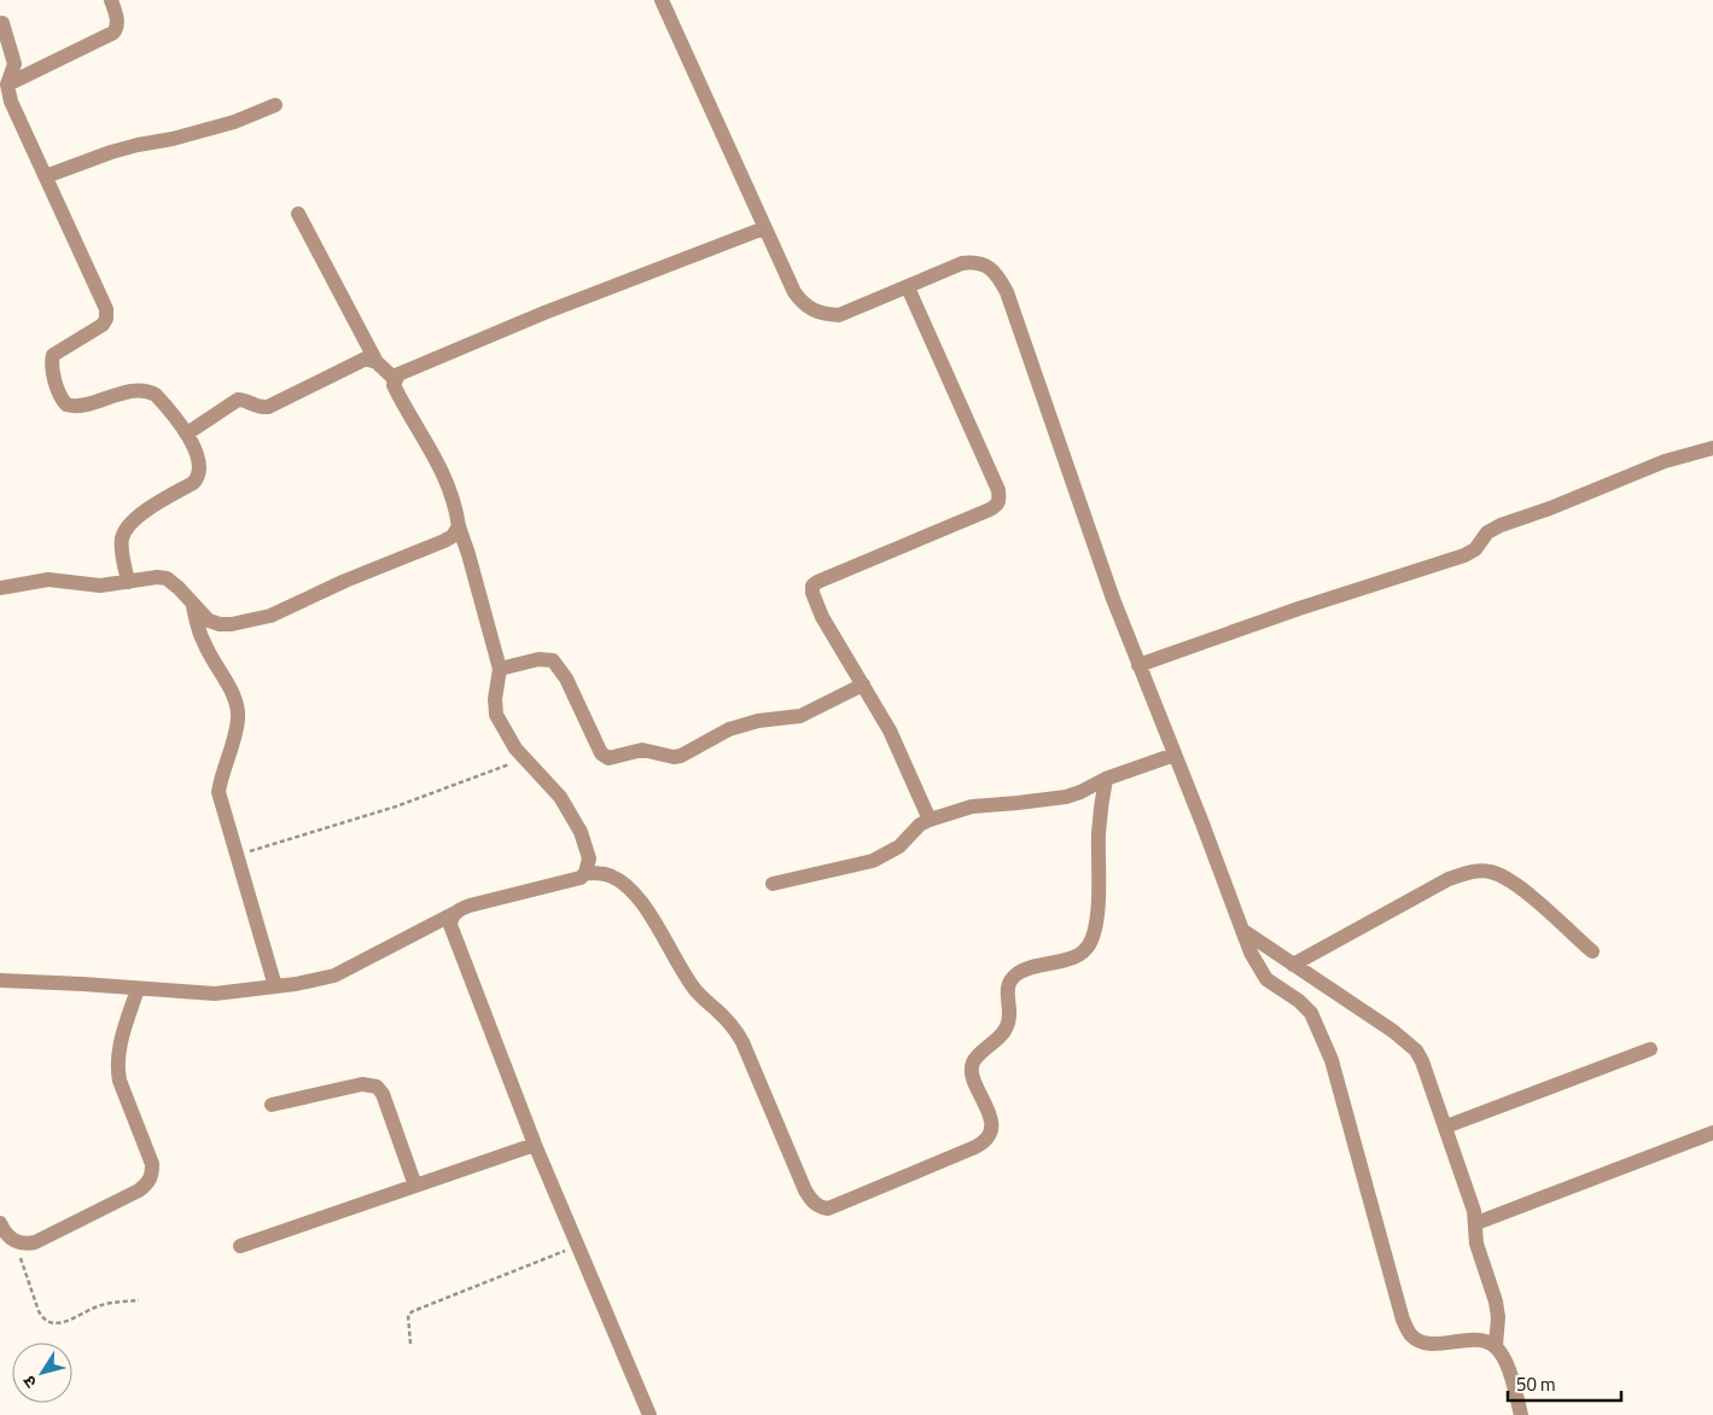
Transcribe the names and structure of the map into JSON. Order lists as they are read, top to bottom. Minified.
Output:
{"scale_bar":"50 m","north":"bottom left"}
